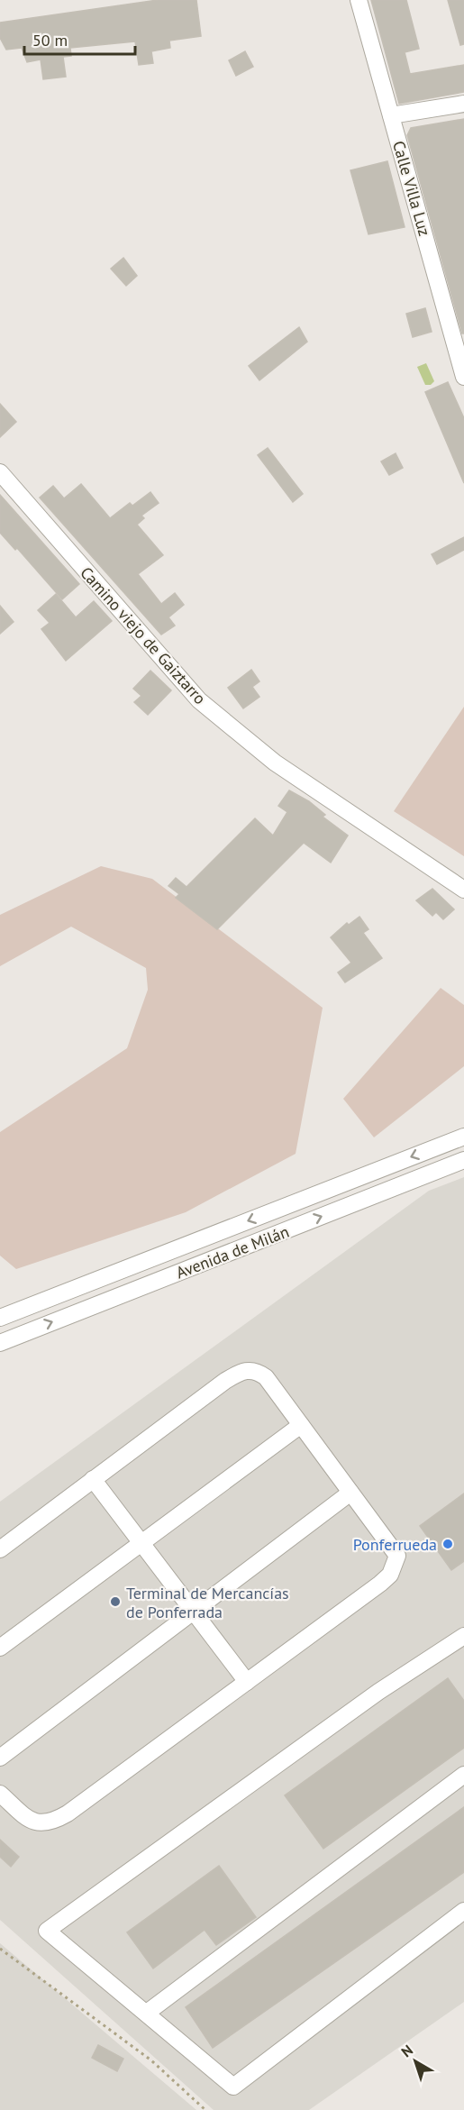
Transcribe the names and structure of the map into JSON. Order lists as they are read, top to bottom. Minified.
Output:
{"streets":{"street":["Calle Villa Luz","Camino viejo de Gaiztarro","Avenida de Milán"]},"places":["Ponferrueda","Terminal de Mercancías de Ponferrada"],"scale_bar":"50 m","north":"top left"}
